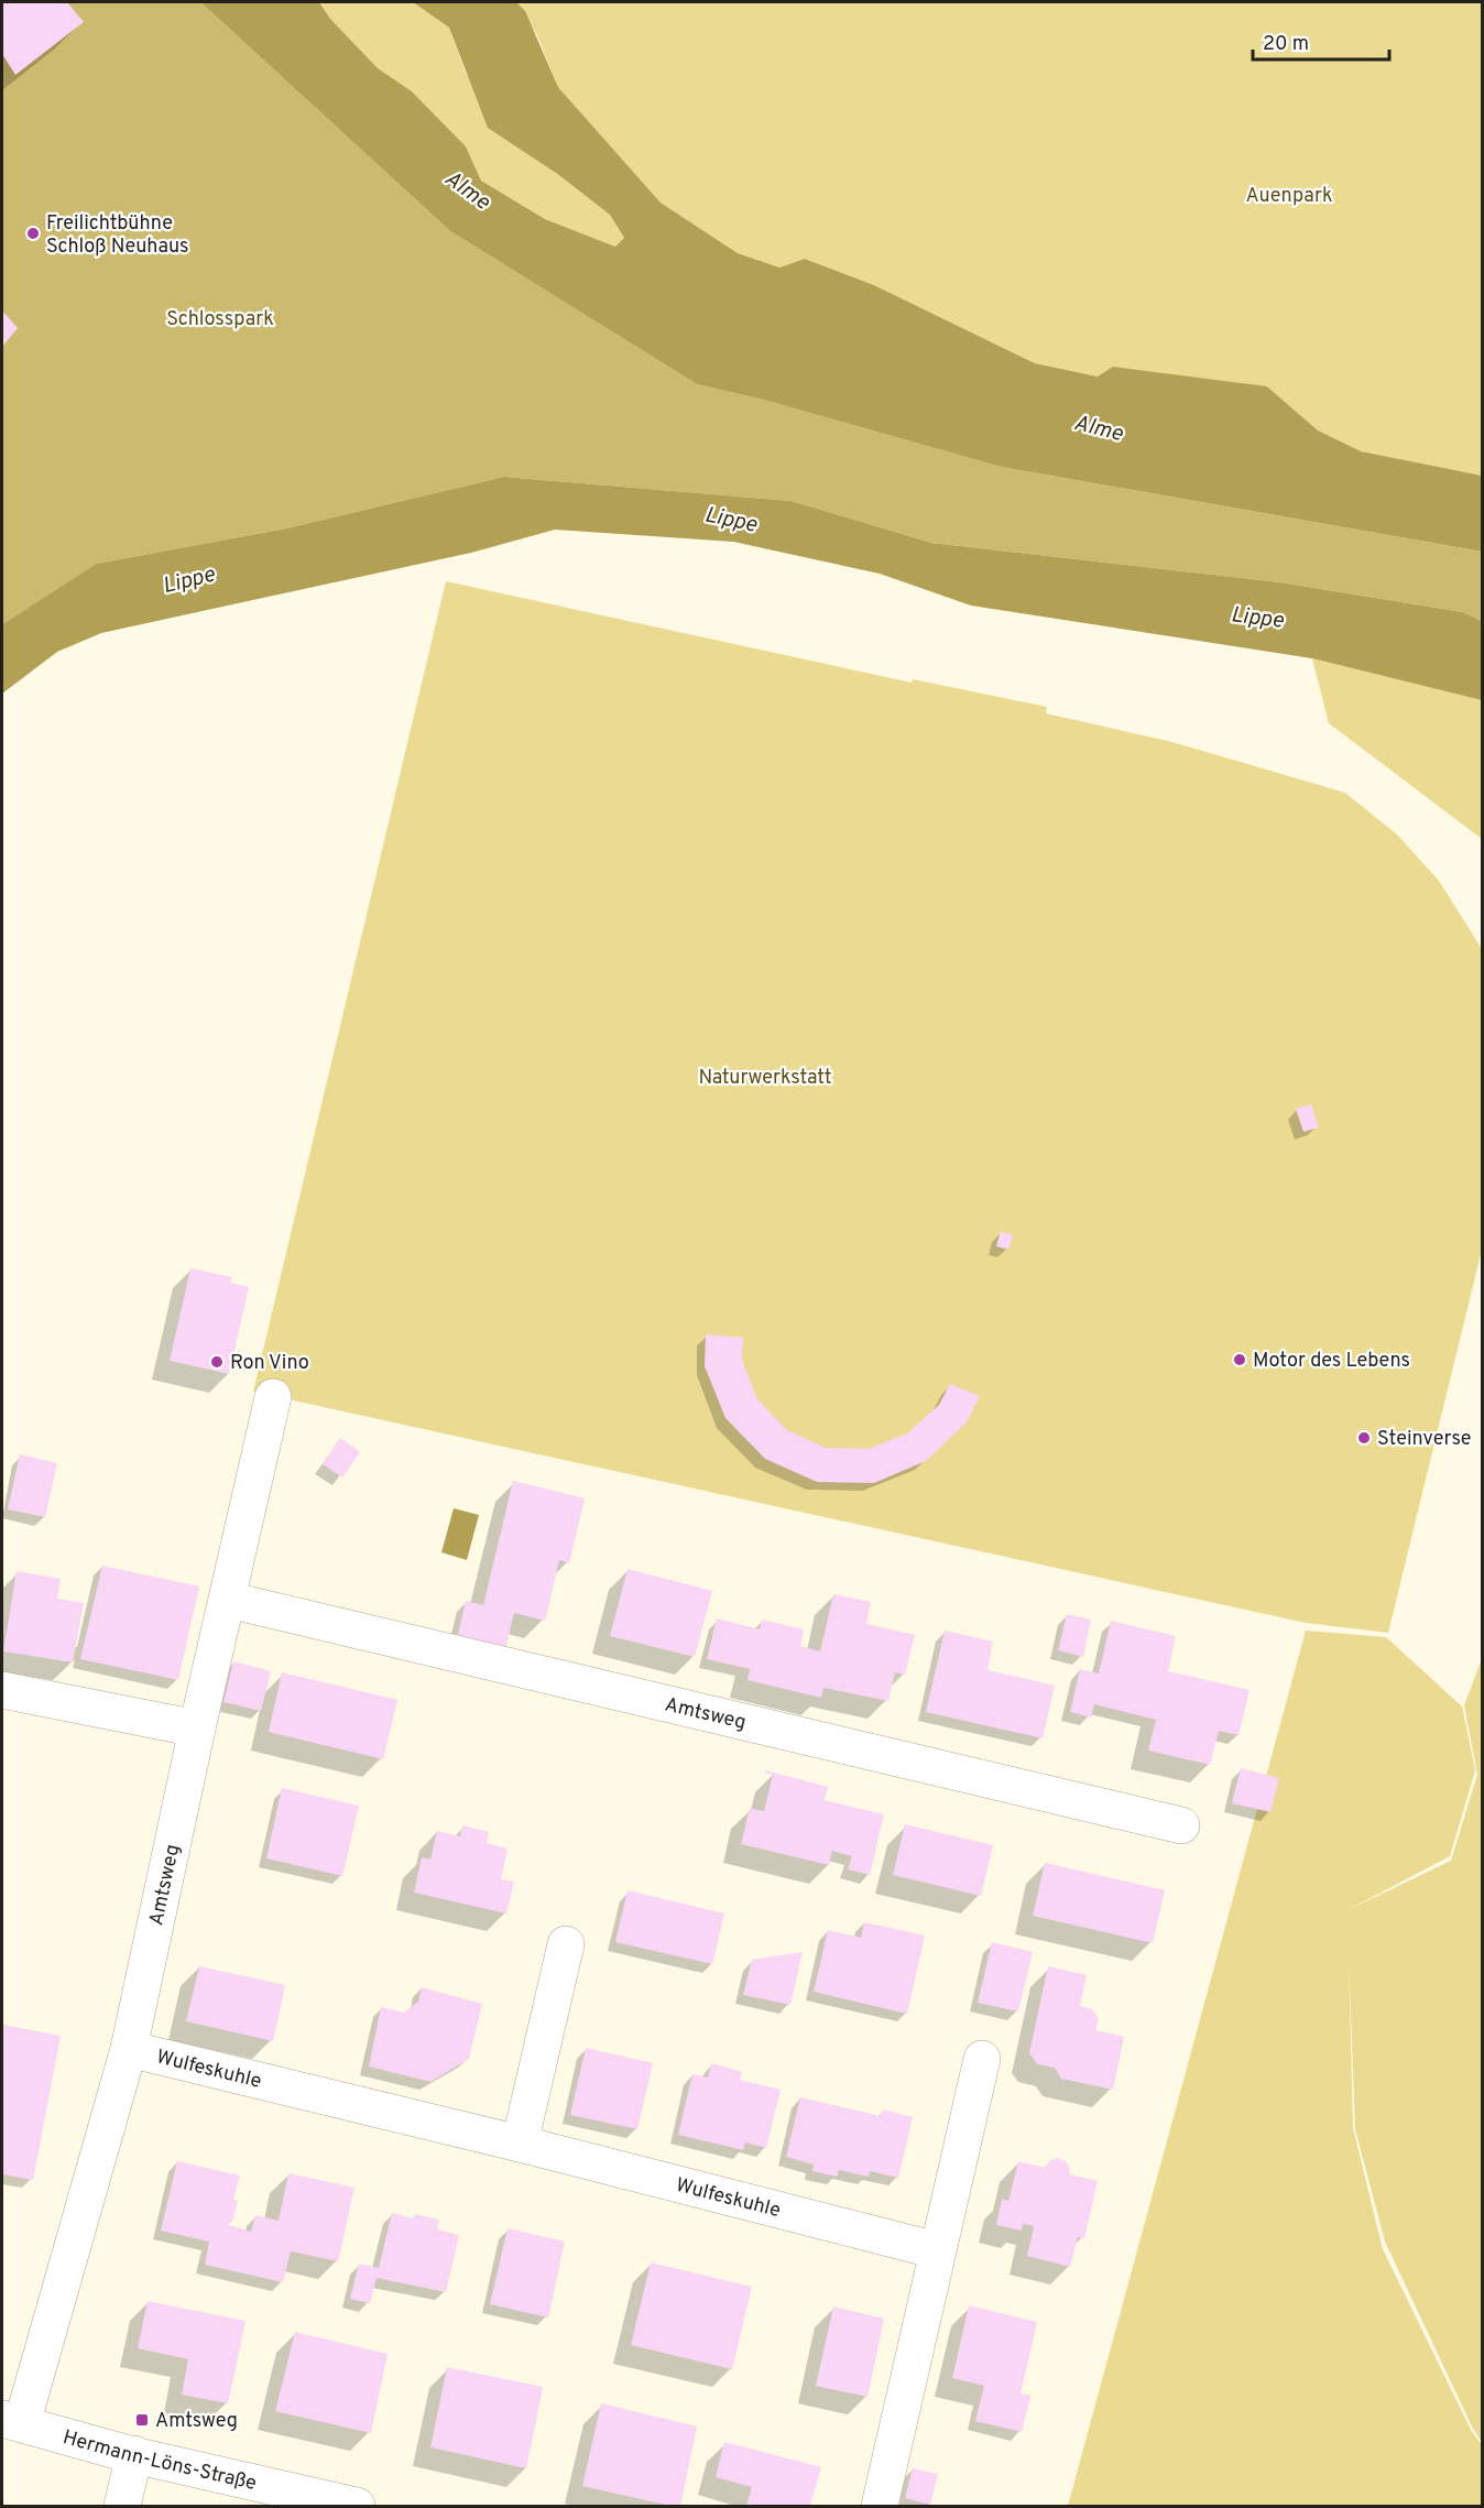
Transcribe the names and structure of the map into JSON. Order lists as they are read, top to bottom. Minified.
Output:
{"streets":{"street":["Amtsweg","Wulfeskuhle","Hermann-Löns-Straße"]},"crossings":[["Amtsweg","Wulfeskuhle"],["Amtsweg","Hermann-Löns-Straße"]],"water":["Alme","Lippe"],"parks":["Auenpark","Schlosspark","Naturwerkstatt"],"places":{"other":["Freilichtbühne Schloß Neuhaus","Motor des Lebens","Ron Vino","Steinverse"],"transit":["Amtsweg"]},"scale_bar":"20 m"}
